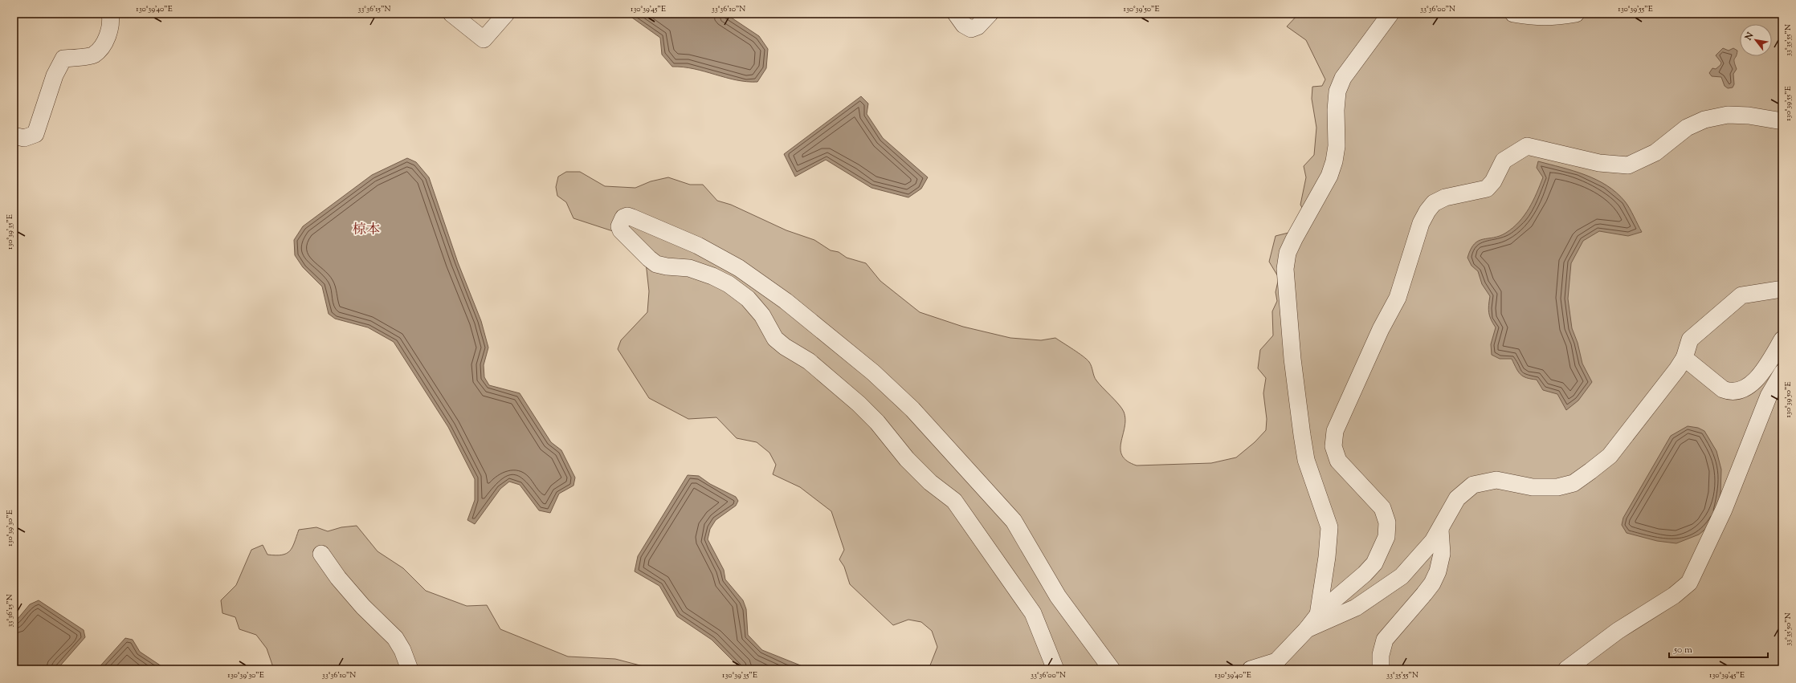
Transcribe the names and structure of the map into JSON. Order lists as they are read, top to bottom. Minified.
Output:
{"districts":["椋本"],"scale_bar":"50 m","north":"top left","coordinates":["130°39'40\"E","33°36'15\"N","130°39'45\"E","33°36'10\"N","130°39'50\"E","33°36'00\"N","130°39'55\"E","33°35'55\"N","130°39'35\"E","130°39'30\"E","33°35'50\"N"]}
